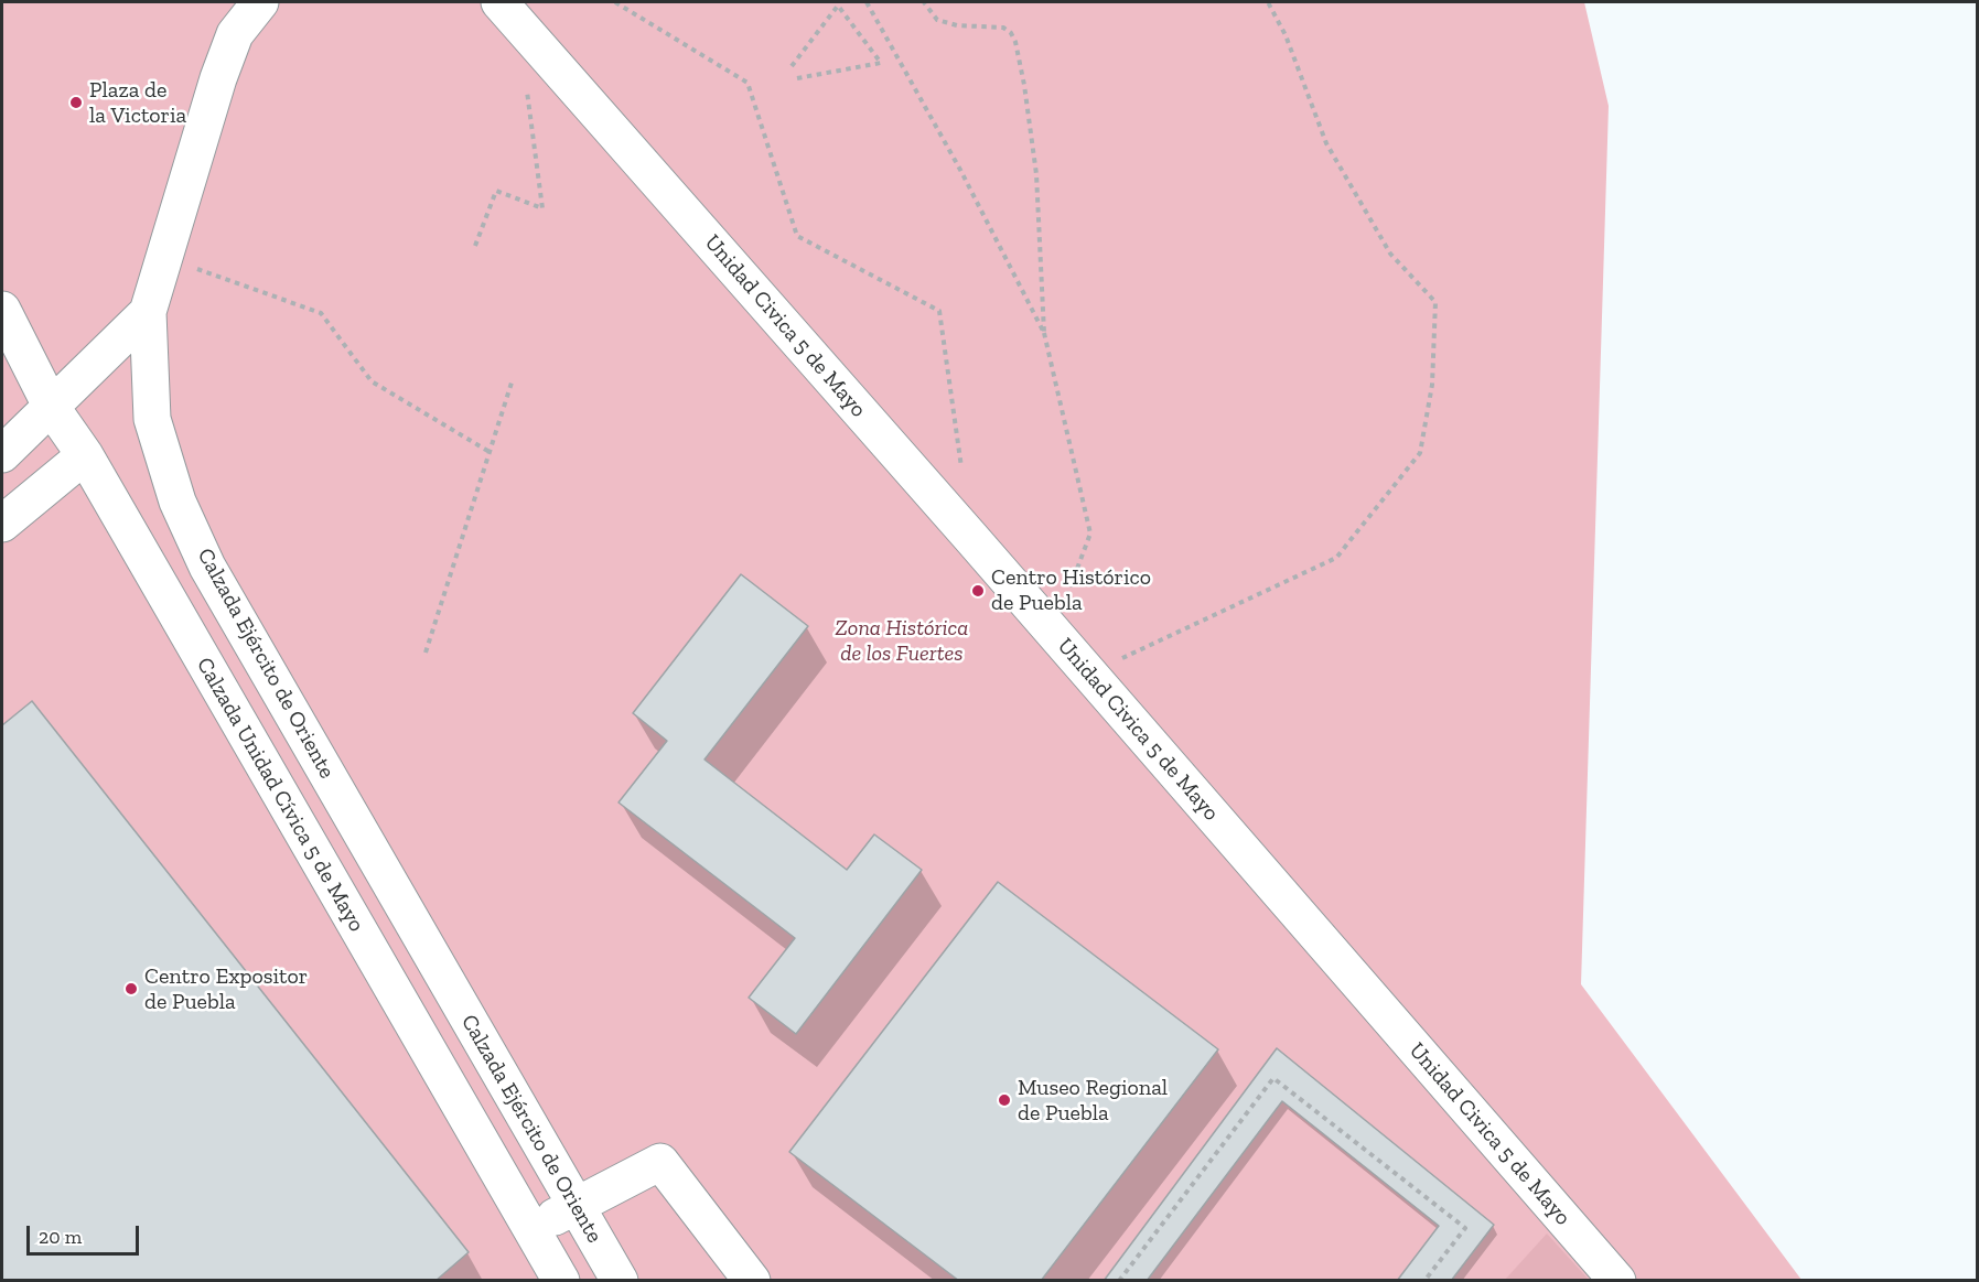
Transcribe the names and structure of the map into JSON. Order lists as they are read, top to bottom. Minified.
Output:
{"streets":{"lane":["Unidad Civica 5 de Mayo","Calzada Ejército de Oriente","Calzada Unidad Cívica 5 de Mayo"]},"parks":["Zona Histórica de los Fuertes"],"places":["Plaza de la Victoria","Centro Histórico de Puebla","Centro Expositor de Puebla","Museo Regional de Puebla"],"scale_bar":"20 m"}
